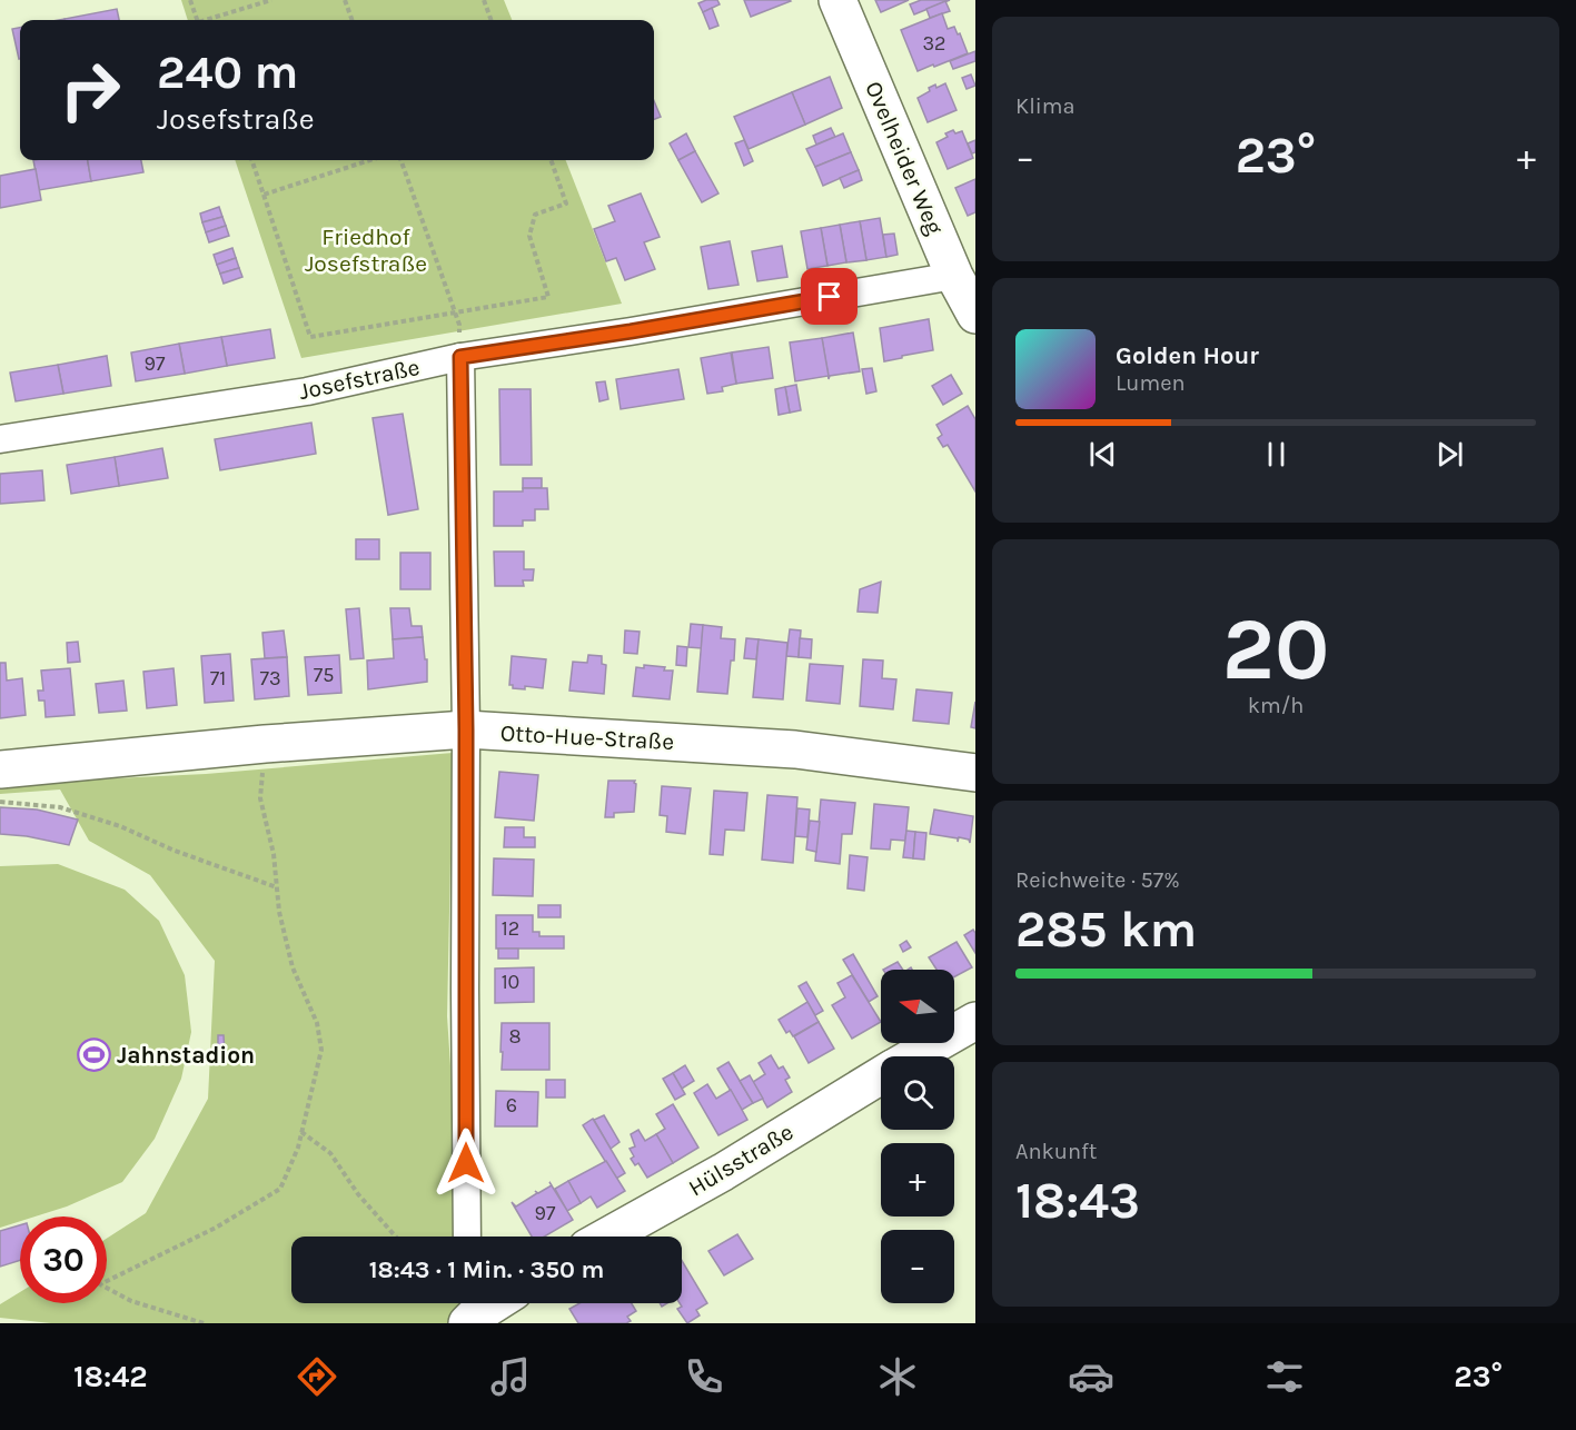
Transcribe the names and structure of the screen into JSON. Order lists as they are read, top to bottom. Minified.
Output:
{"streets":{"street":["Ovelheider Weg","Josefstraße","Otto-Hue-Straße","Hülsstraße"]},"crossings":[["Ovelheider Weg","Josefstraße"]],"parks":["Friedhof Josefstraße"],"places":{"sports":["Jahnstadion"]},"house_numbers":["32","97","75","71","73","12","10","8","6","97"],"north":"left","page":{"tile":["Klima",["20","km/h"],["Reichweite · 57%","285 km"],["Ankunft","18:43"]],"turn":["240 m","Josefstraße"],"heat":["−","23°","+"],"song":["Golden Hour","Lumen"],"map_buttons":["+","−"],"limit":"30","trip":"18:43 · 1 Min. · 350 m","tabs":["18:42","23°"]}}
